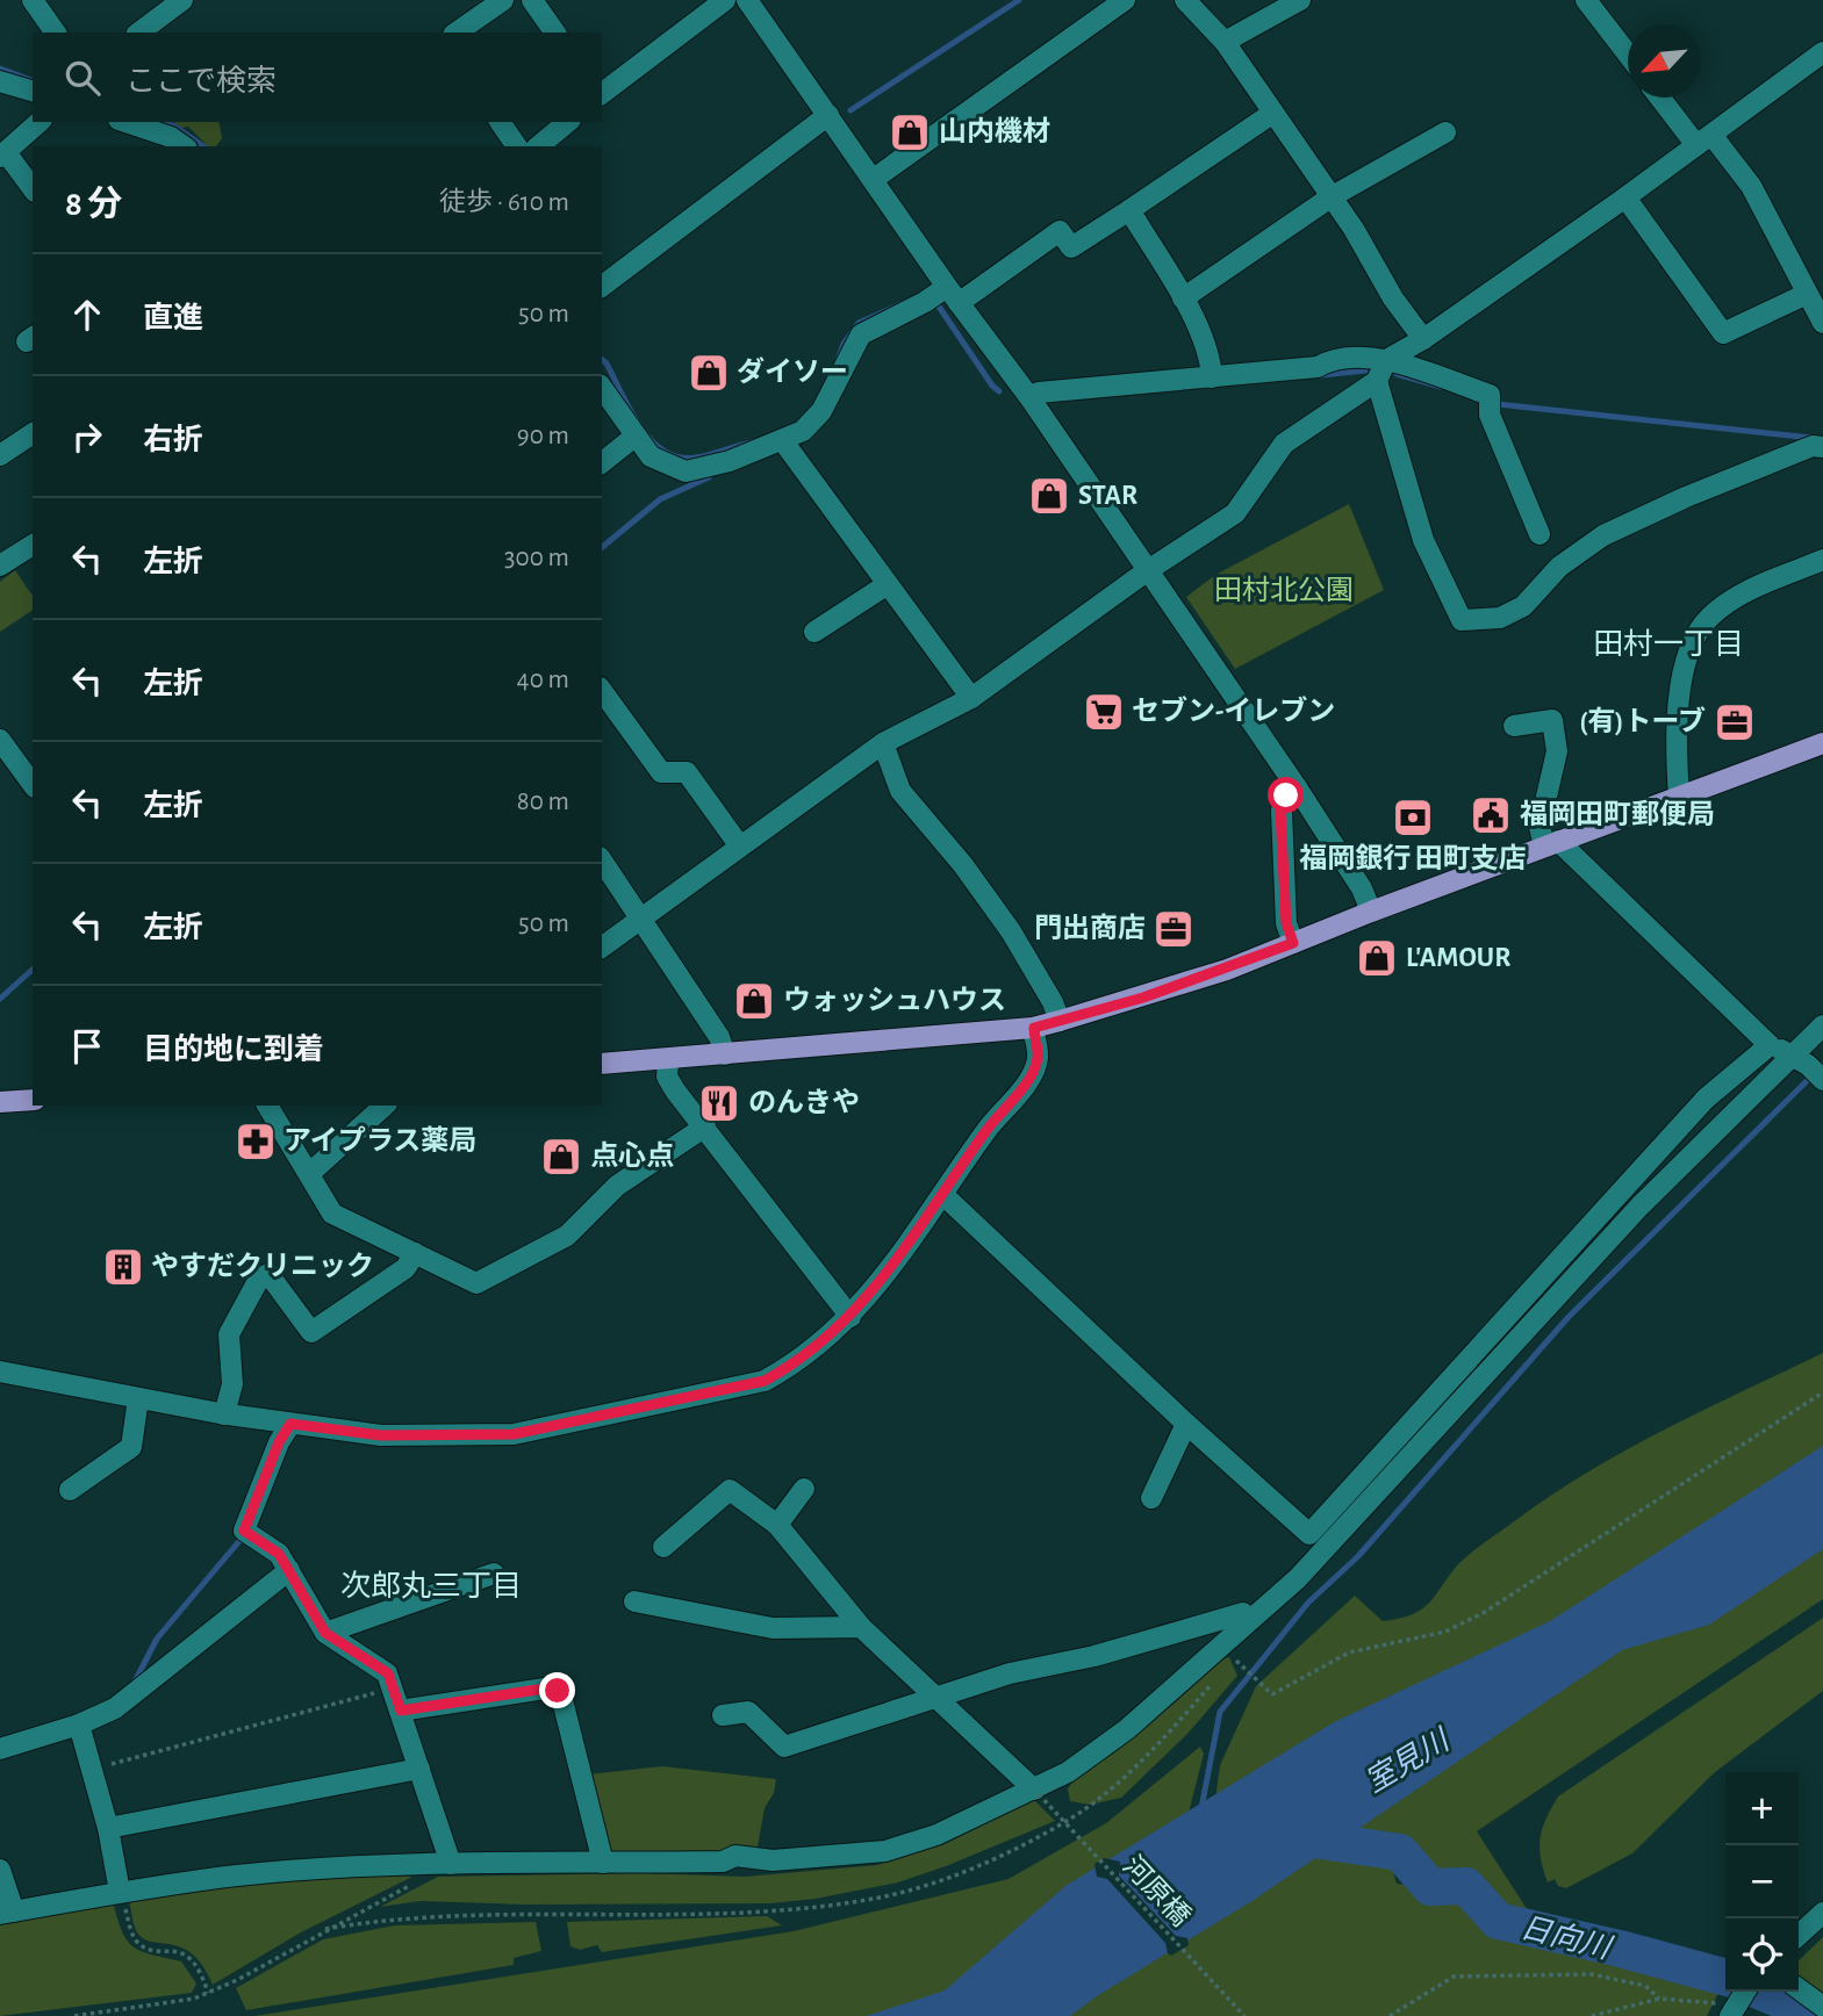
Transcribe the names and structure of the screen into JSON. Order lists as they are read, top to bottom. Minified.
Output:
{"streets":{"path":["河原橋"]},"districts":["田村一丁目","次郎丸三丁目"],"water":["室見川","日向川"],"parks":["田村北公園"],"places":{"shop":["山内機材","ダイソー","STAR","L'AMOUR","ウォッシュハウス","点心点"],"supermarket":["セブン-イレブン"],"office":["(有)トーブ","門出商店"],"public building":["福岡田町郵便局"],"bank":["福岡銀行 田町支店"],"restaurant":["のんきや"],"pharmacy":["アイプラス薬局"],"building":["やすだクリニック"]},"north":"bottom left","page":{"search":"ここで検索","heading":["8 分","徒歩 · 610 m"],"list":[["直進","50 m"],["右折","90 m"],["左折","300 m"],["左折","40 m"],["左折","80 m"],["左折","50 m"],"目的地に到着"],"map_buttons":["+","−"]}}
